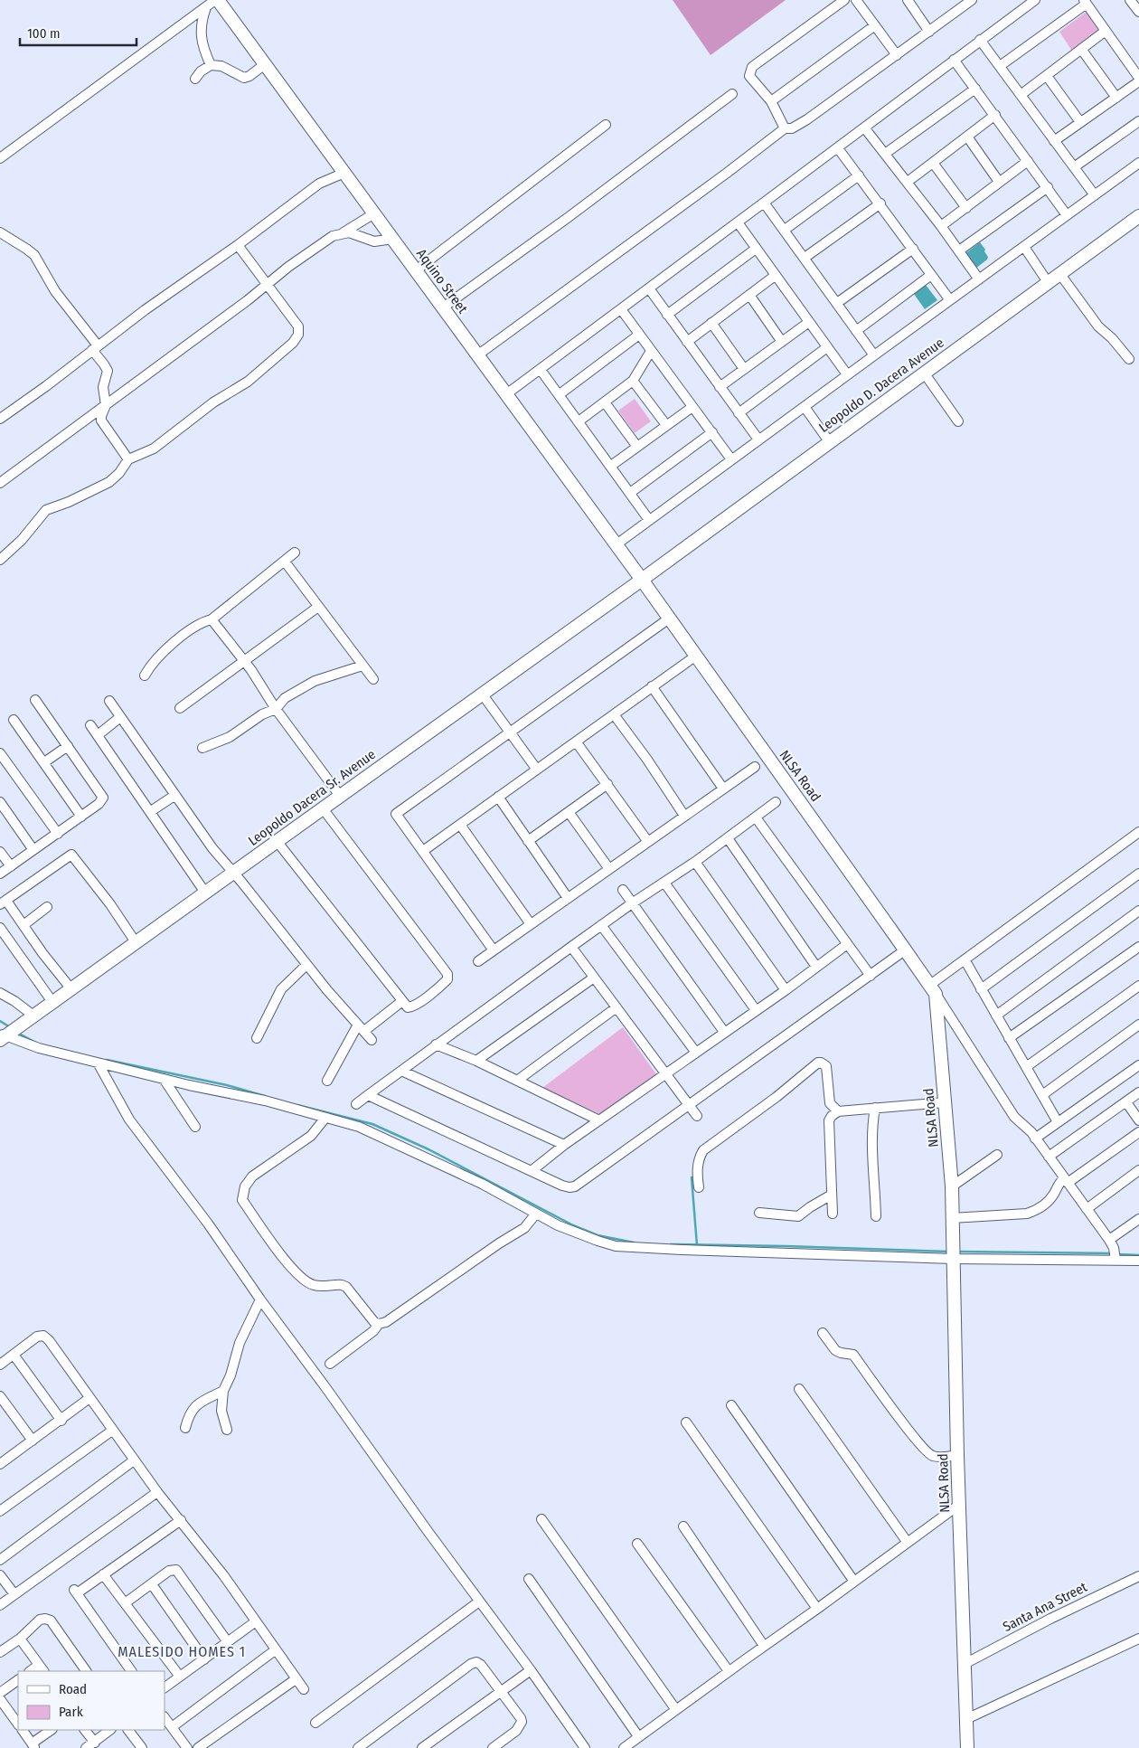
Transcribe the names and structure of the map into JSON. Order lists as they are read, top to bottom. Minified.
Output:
{"streets":{"main road":["Aquino Street","Leopoldo D. Dacera Avenue","NLSA Road","Leopoldo Dacera Sr. Avenue"],"street":["Santa Ana Street"]},"crossings":[["Aquino Street","Leopoldo D. Dacera Avenue"],["Aquino Street","NLSA Road"],["Aquino Street","Leopoldo Dacera Sr. Avenue"],["Leopoldo D. Dacera Avenue","NLSA Road"],["Leopoldo D. Dacera Avenue","Leopoldo Dacera Sr. Avenue"],["NLSA Road","Leopoldo Dacera Sr. Avenue"],["NLSA Road","Santa Ana Street"]],"districts":["MALESIDO HOMES 1"],"legend":["Road","Park"],"scale_bar":"100 m"}
